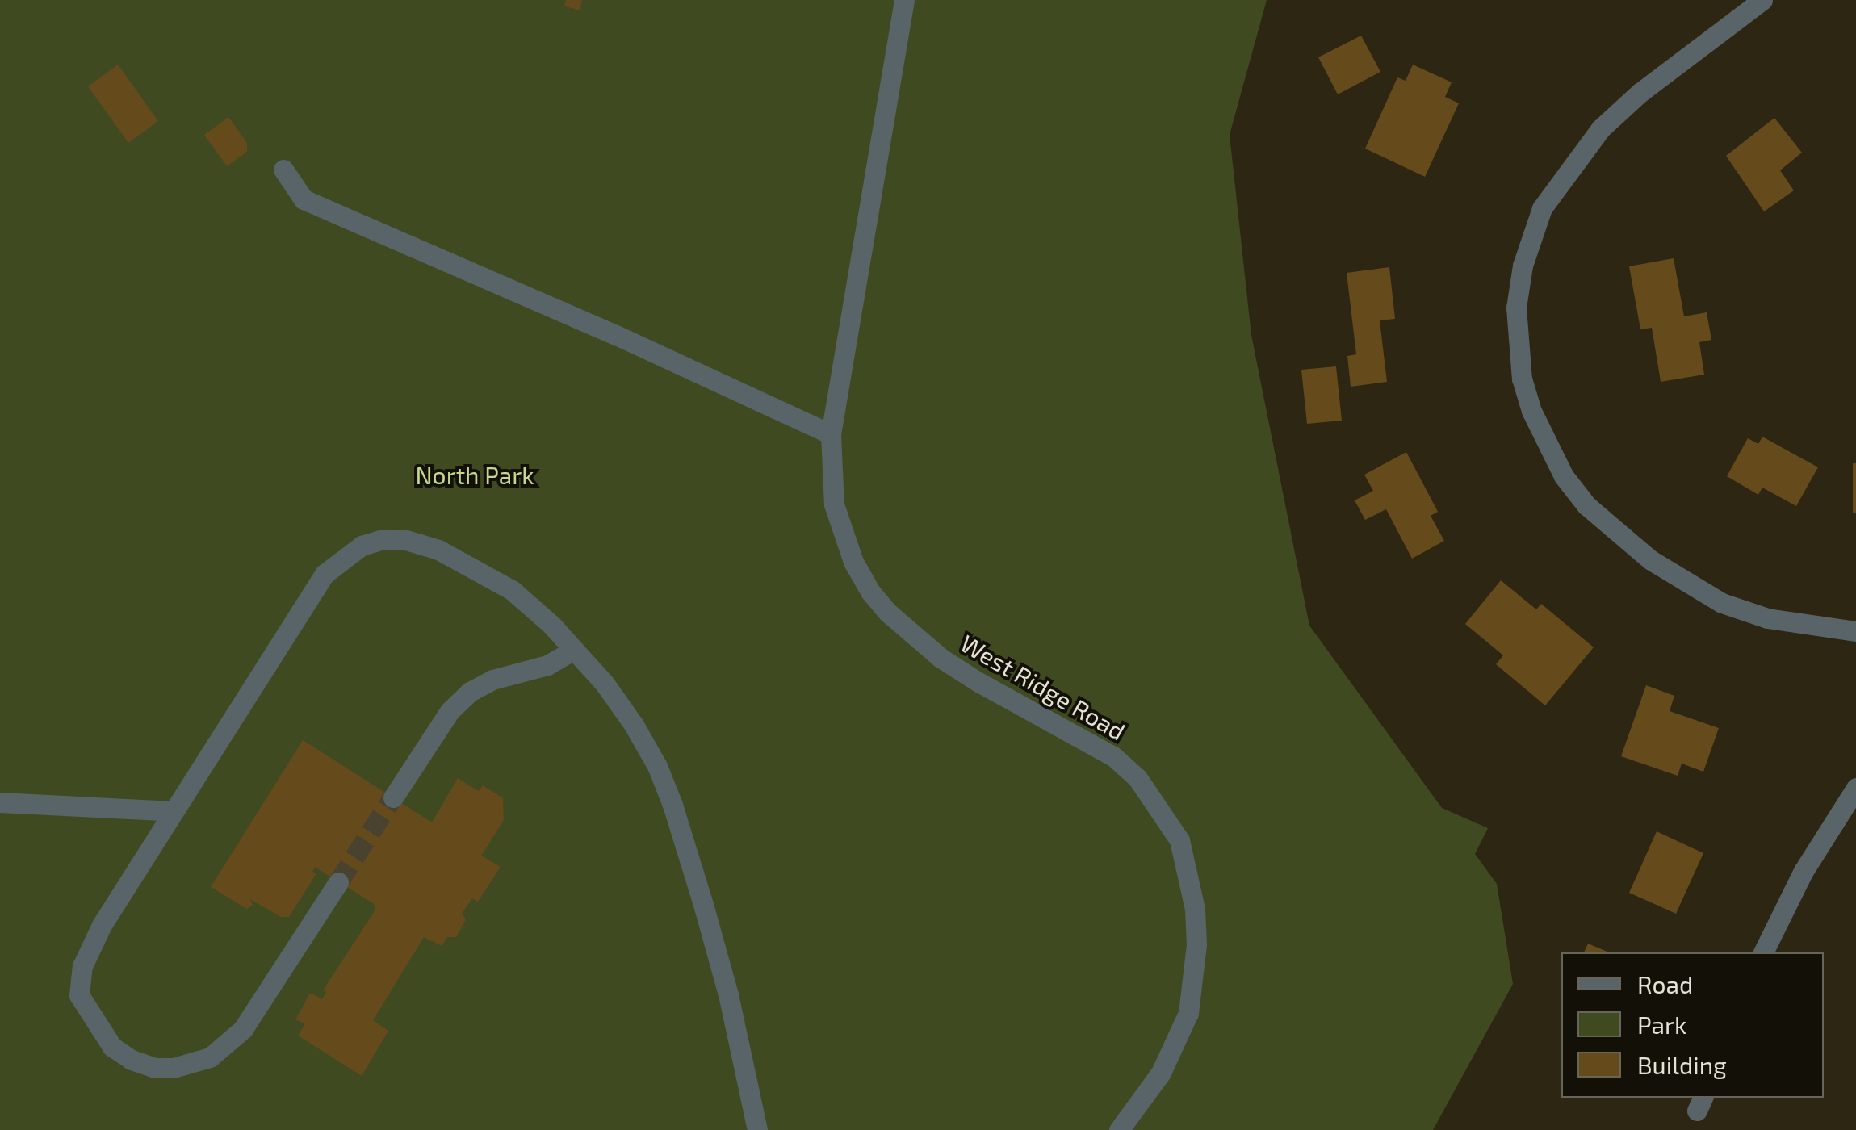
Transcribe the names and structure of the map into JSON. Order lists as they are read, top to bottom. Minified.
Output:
{"streets":{"street":["West Ridge Road"]},"parks":["North Park"],"legend":["Road","Park","Building"]}
